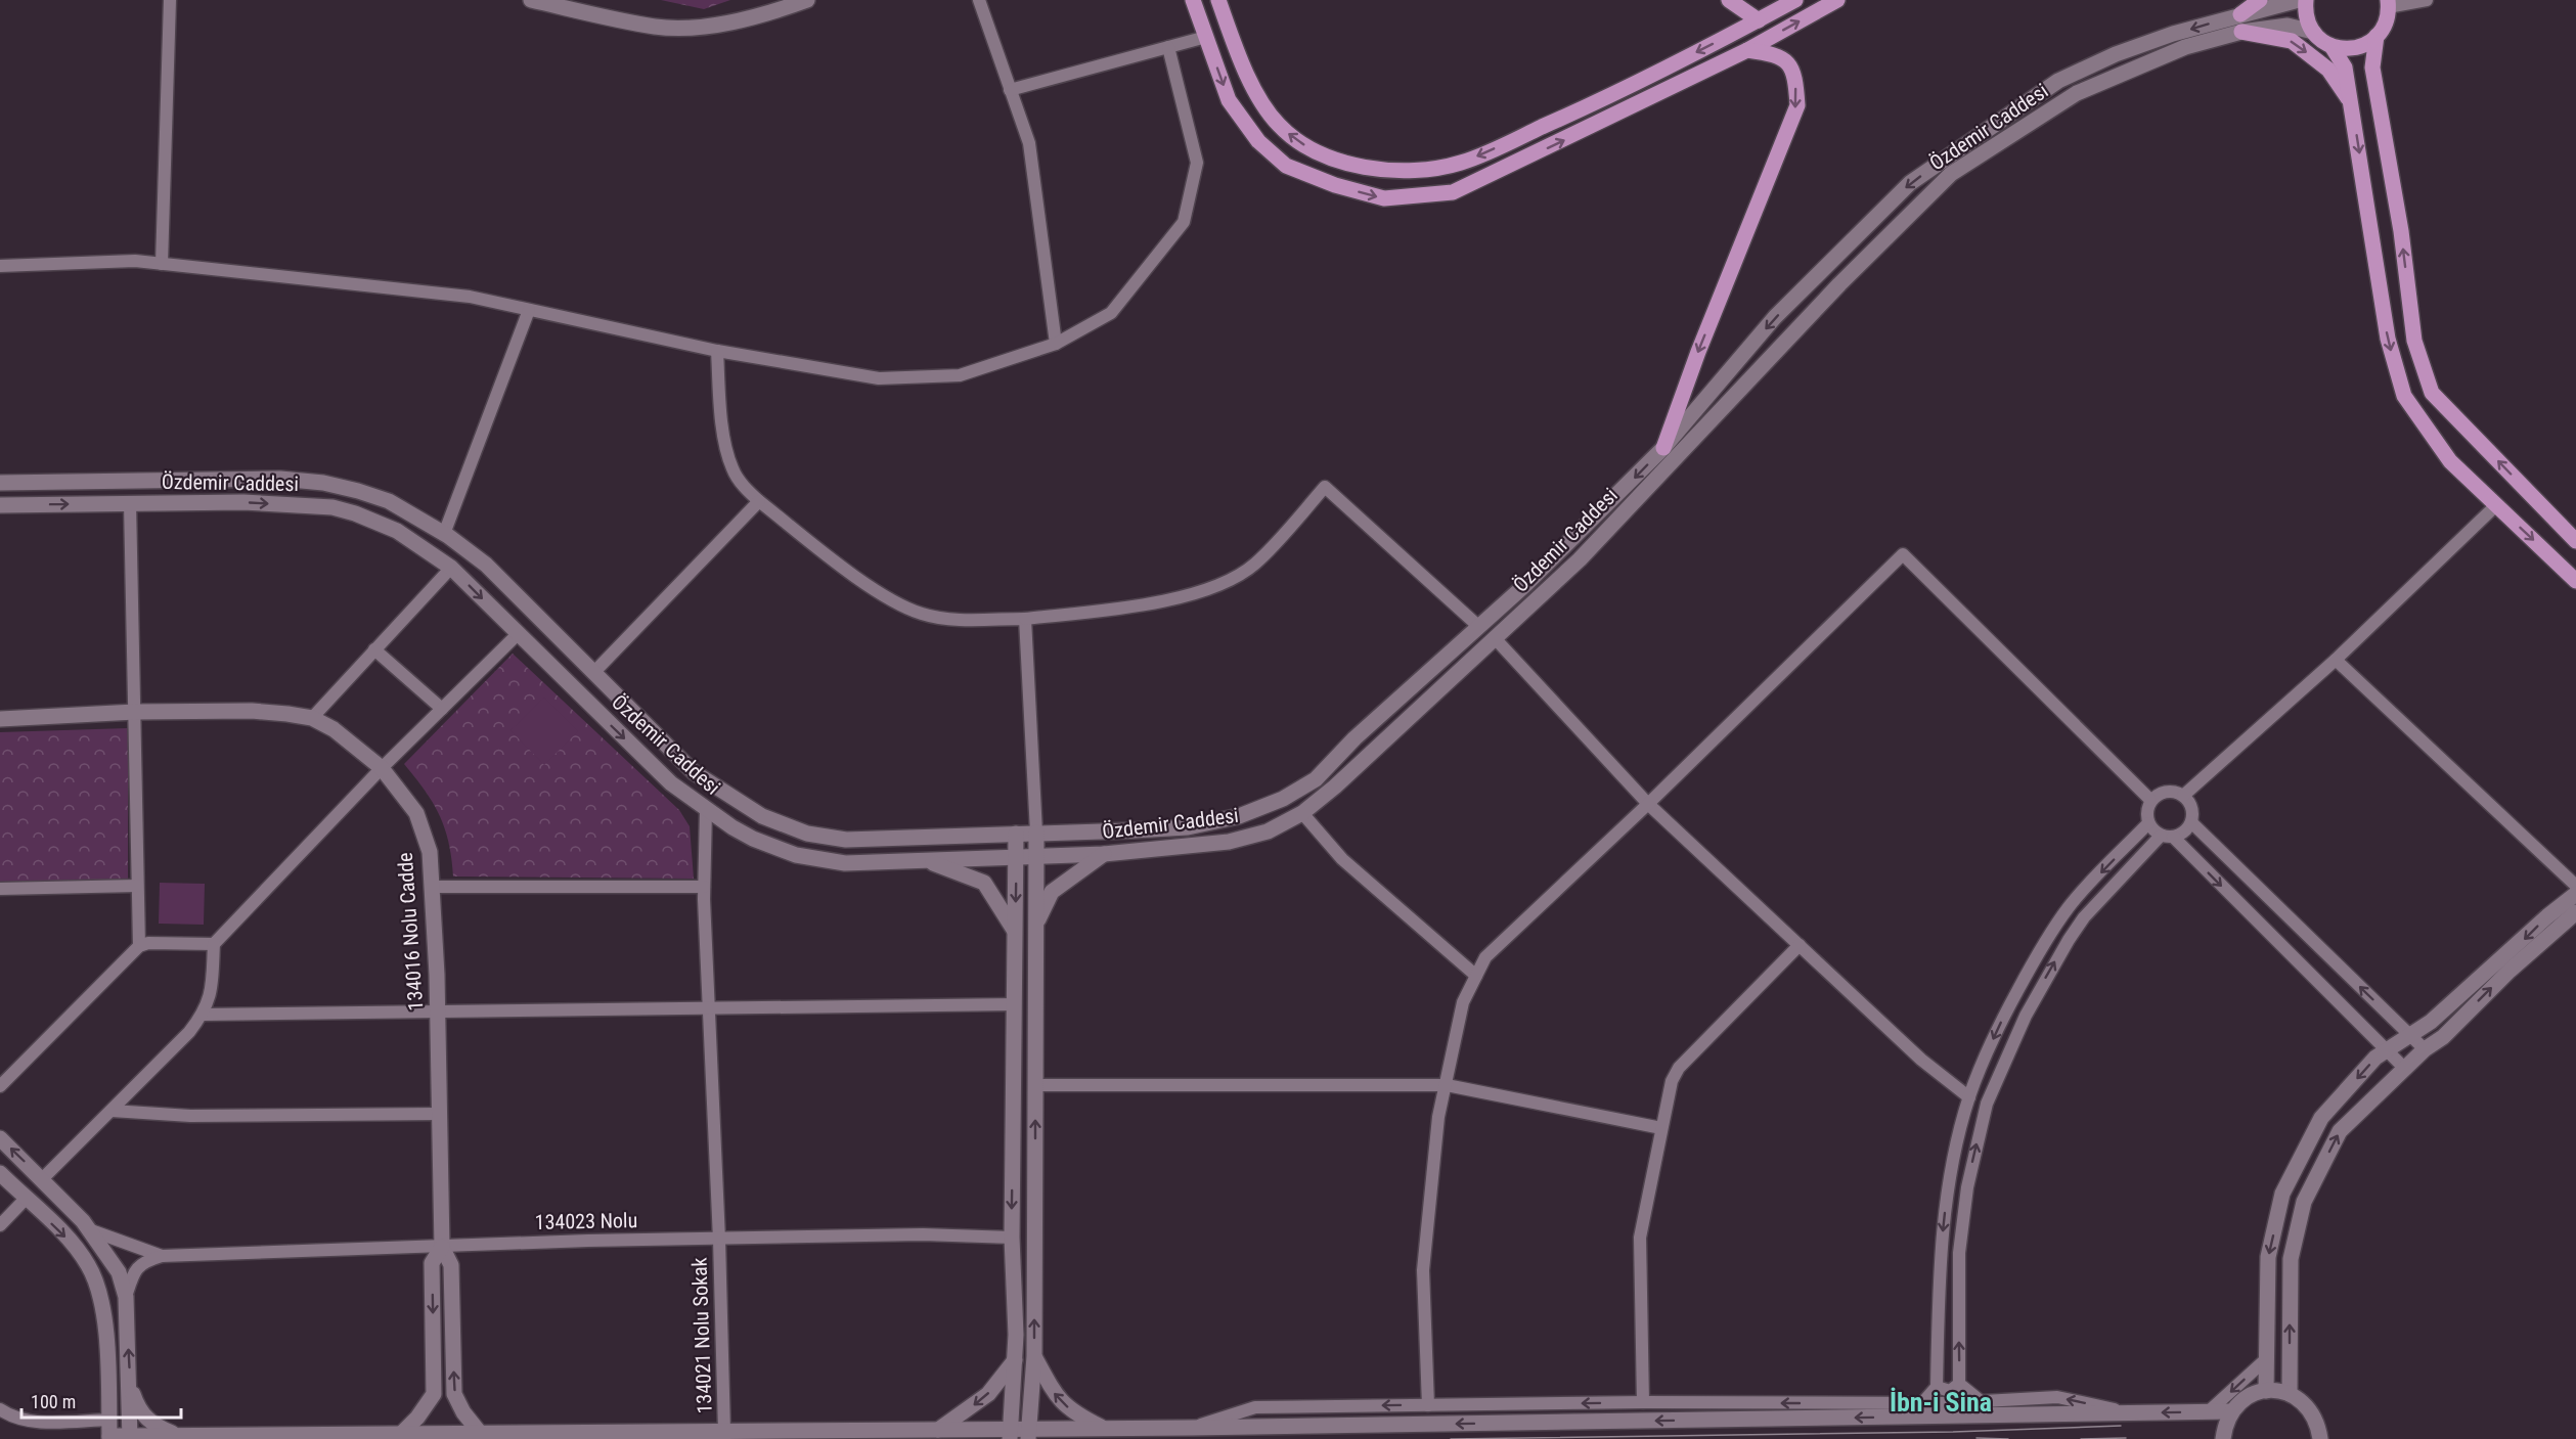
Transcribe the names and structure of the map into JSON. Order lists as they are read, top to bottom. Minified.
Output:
{"streets":{"main road":["Özdemir Caddesi","134016 Nolu Cadde"],"street":["134023 Nolu","134021 Nolu Sokak"]},"crossings":[["Özdemir Caddesi","134021 Nolu Sokak"],["134016 Nolu Cadde","134023 Nolu"],["134023 Nolu","134021 Nolu Sokak"]],"districts":["İbn-i Sina"],"scale_bar":"100 m"}
